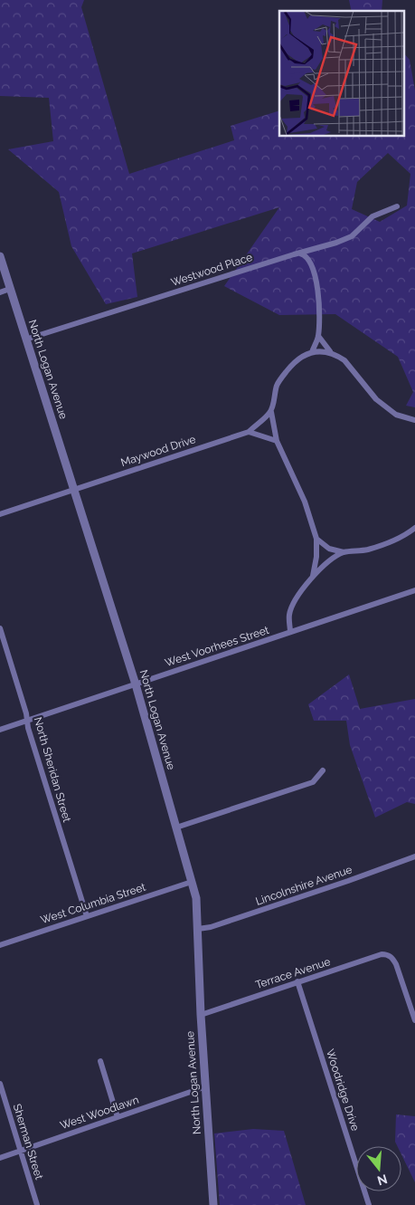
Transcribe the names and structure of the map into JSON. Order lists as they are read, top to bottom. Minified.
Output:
{"streets":{"street":["Westwood Place","North Logan Avenue","Maywood Drive","West Voorhees Street","North Sheridan Street","Lincolnshire Avenue","West Columbia Street","Terrace Avenue","Woodridge Drive","West Woodlawn","Sherman Street"]},"crossings":[["Westwood Place","North Logan Avenue"],["North Logan Avenue","Maywood Drive"],["North Logan Avenue","West Voorhees Street"],["North Logan Avenue","Lincolnshire Avenue"],["North Logan Avenue","West Columbia Street"],["North Logan Avenue","Terrace Avenue"],["North Logan Avenue","West Woodlawn"],["West Voorhees Street","North Sheridan Street"],["North Sheridan Street","West Columbia Street"],["Terrace Avenue","Woodridge Drive"],["West Woodlawn","Sherman Street"]],"north":"bottom"}
